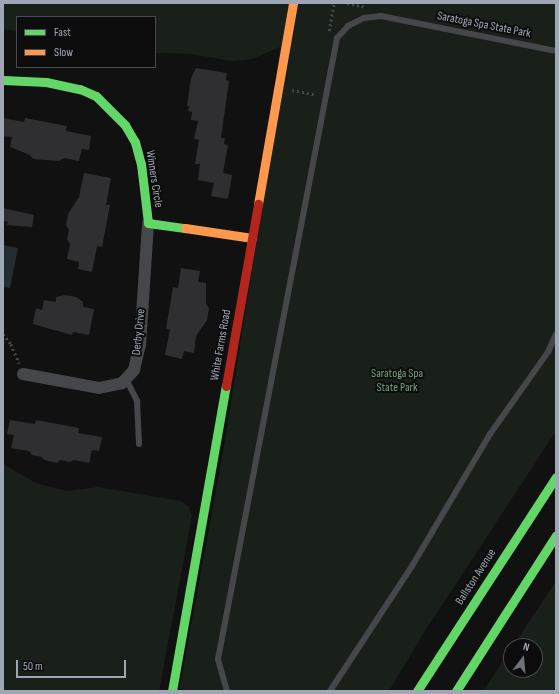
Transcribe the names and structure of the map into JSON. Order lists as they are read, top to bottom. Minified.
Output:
{"streets":{"main road":["Winners Circle","White Farms Road","Ballston Avenue"],"street":["Derby Drive"],"lane":["Saratoga Spa State Park"]},"crossings":[["Winners Circle","Derby Drive"],["Winners Circle","White Farms Road"]],"parks":["Saratoga Spa State Park"],"legend":["Fast","Slow"],"scale_bar":"50 m","north":"top"}
